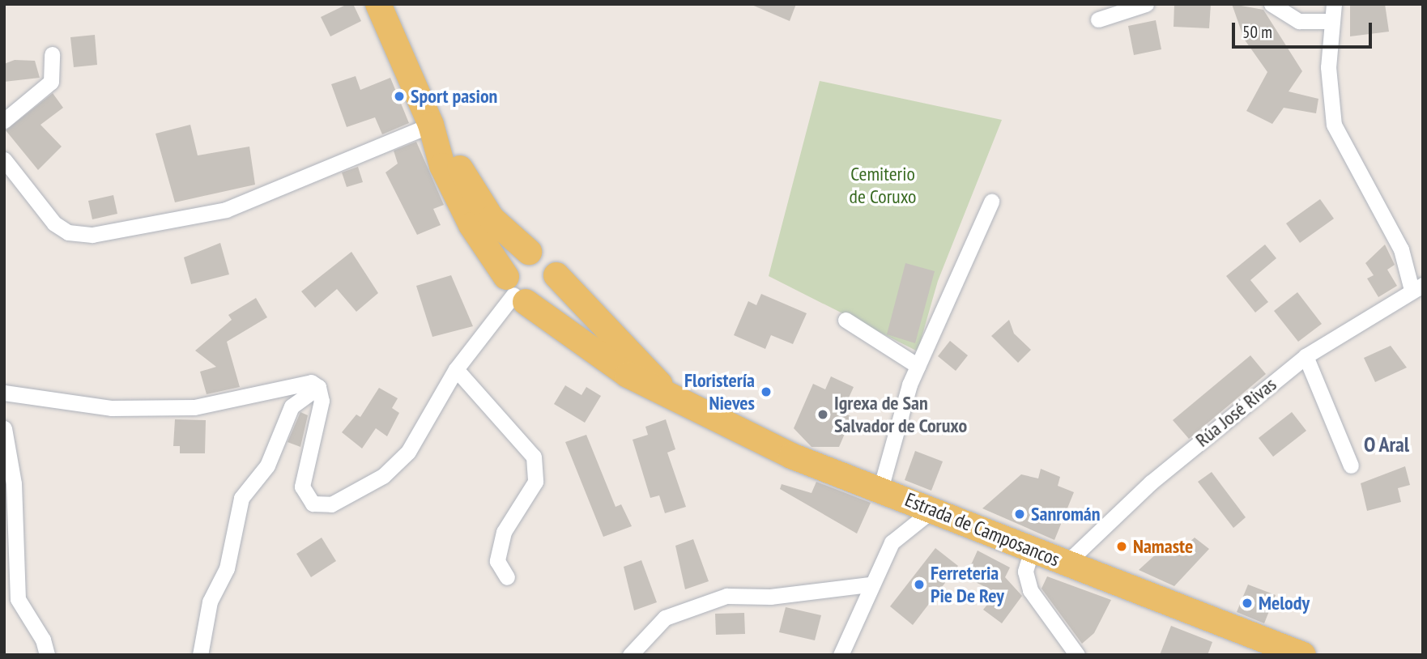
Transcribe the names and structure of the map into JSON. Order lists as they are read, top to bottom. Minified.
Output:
{"streets":{"main road":["Estrada de Camposancos"],"street":["Rúa José Rivas"]},"crossings":[["Rúa José Rivas","Estrada de Camposancos"]],"districts":["O Aral"],"parks":["Cemiterio de Coruxo"],"places":["Sport pasion","Floristería Nieves","Igrexa de San Salvador de Coruxo","Sanromán","Namaste","Ferreteria Pie De Rey","Melody"],"scale_bar":"50 m"}
